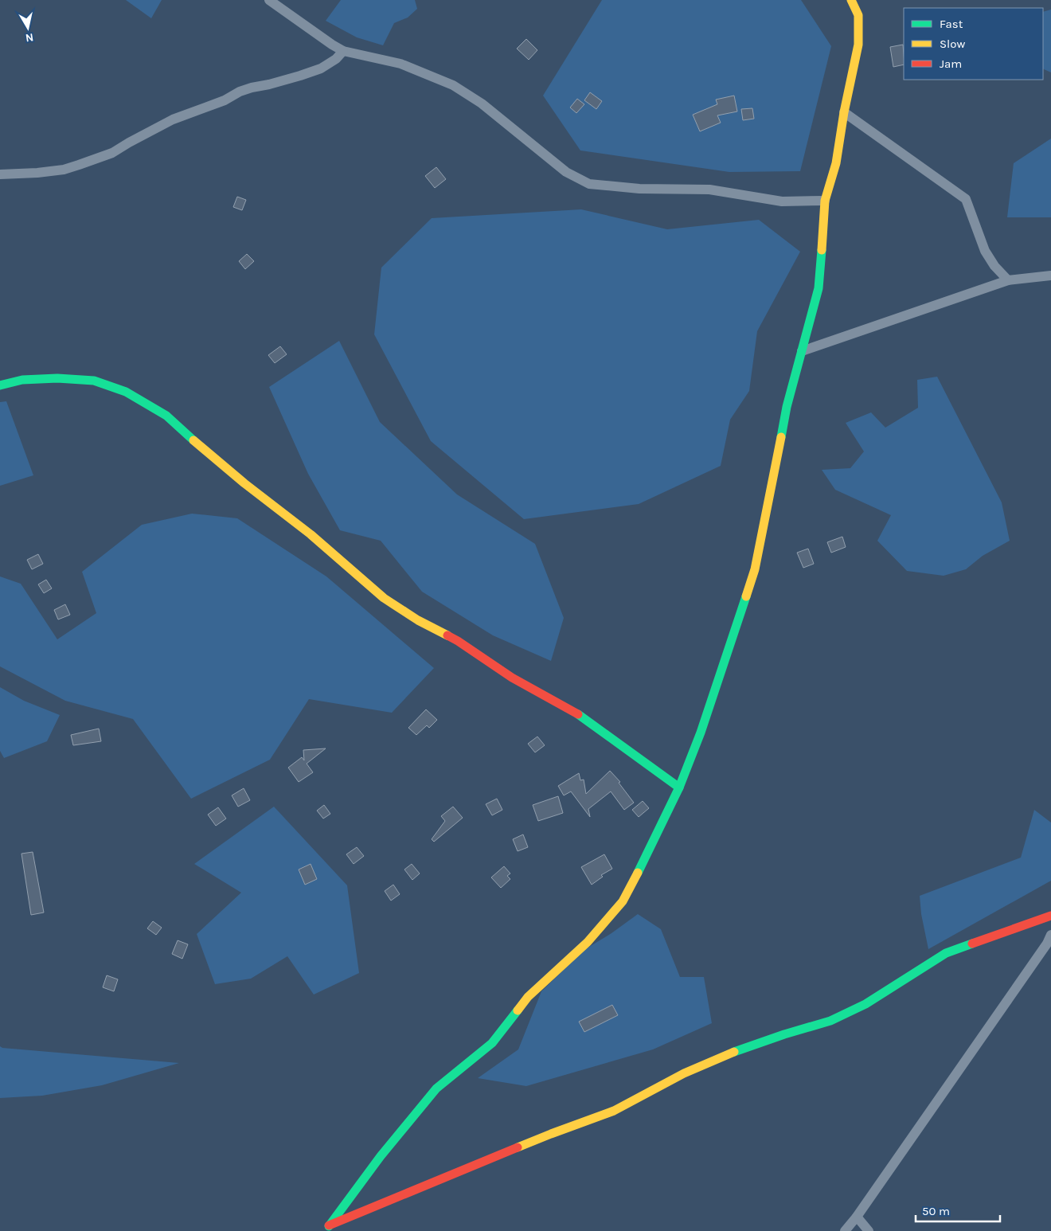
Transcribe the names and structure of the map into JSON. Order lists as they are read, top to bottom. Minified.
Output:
{"legend":["Fast","Slow","Jam"],"scale_bar":"50 m","north":"bottom"}
